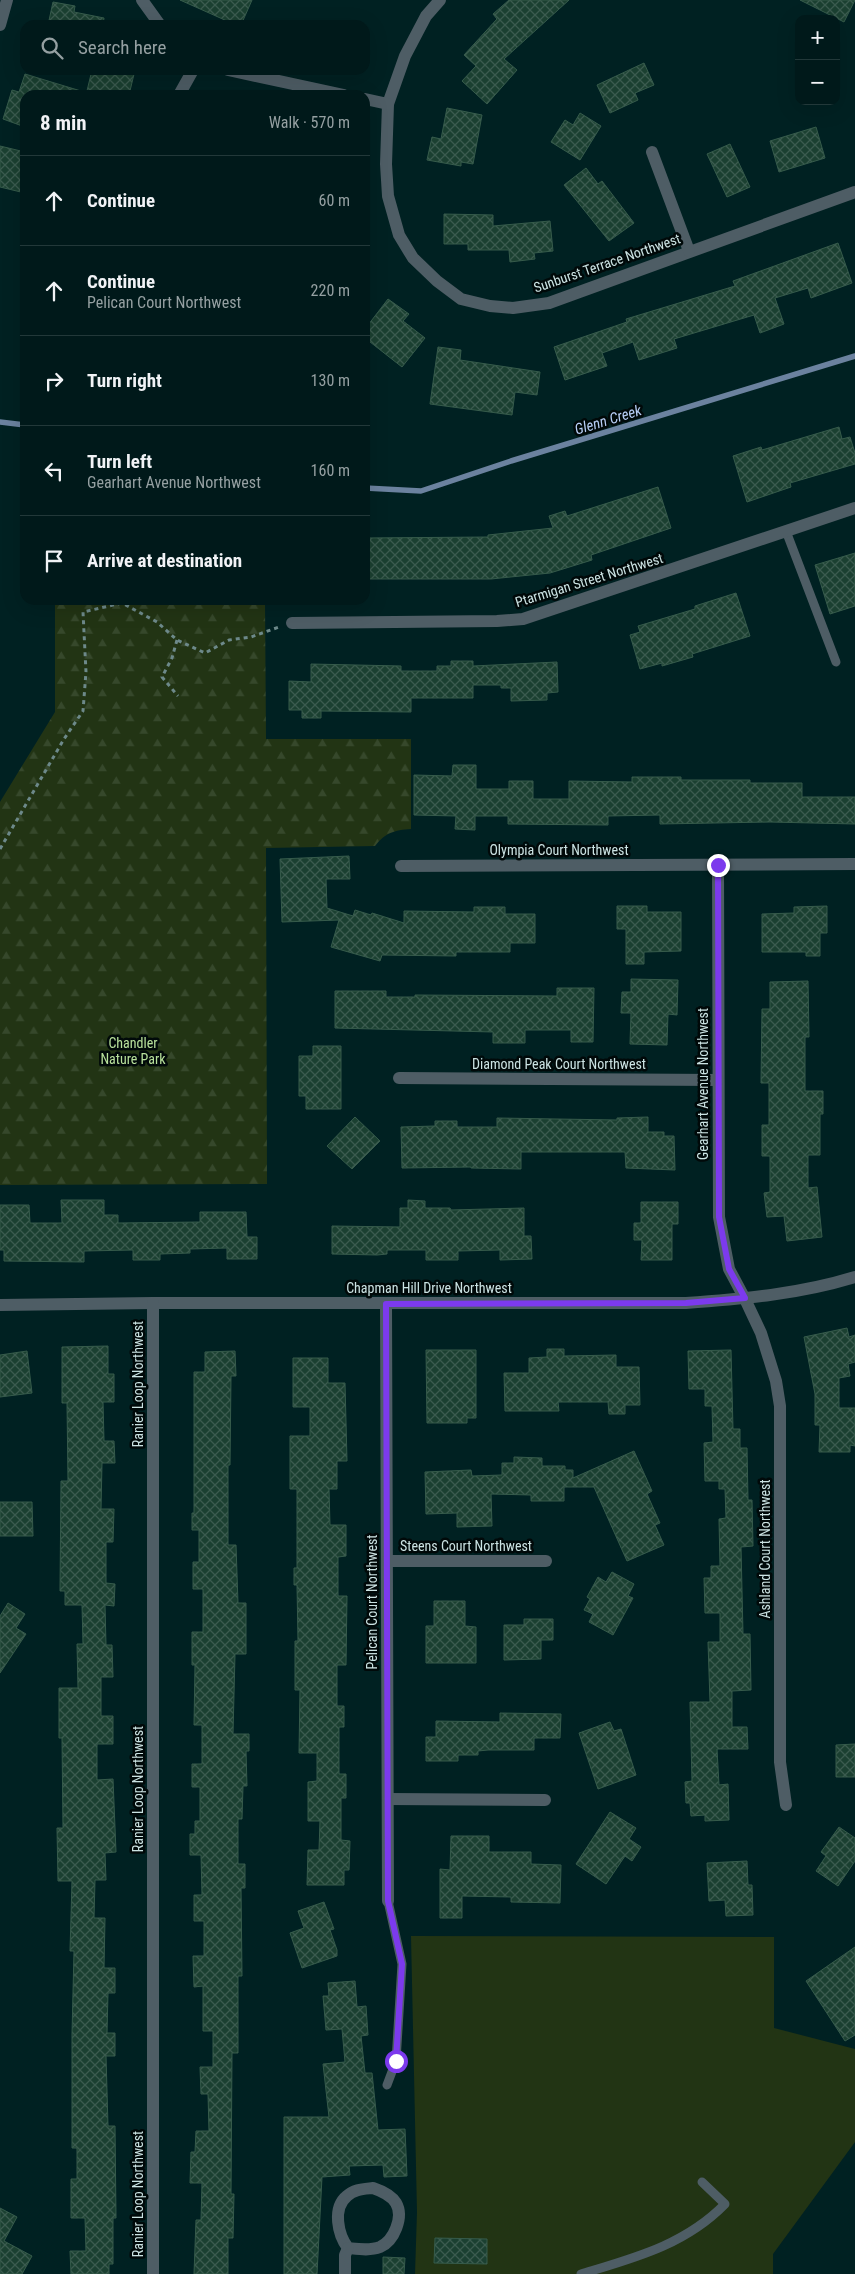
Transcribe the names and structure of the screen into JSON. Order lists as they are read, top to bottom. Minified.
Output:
{"streets":{"street":["Sunburst Terrace Northwest","Ptarmigan Street Northwest","Olympia Court Northwest","Diamond Peak Court Northwest","Gearhart Avenue Northwest","Chapman Hill Drive Northwest","Ranier Loop Northwest","Steens Court Northwest","Ashland Court Northwest","Pelican Court Northwest"]},"crossings":[["Olympia Court Northwest","Gearhart Avenue Northwest"],["Diamond Peak Court Northwest","Gearhart Avenue Northwest"],["Gearhart Avenue Northwest","Chapman Hill Drive Northwest"],["Gearhart Avenue Northwest","Ashland Court Northwest"],["Chapman Hill Drive Northwest","Ranier Loop Northwest"],["Chapman Hill Drive Northwest","Ashland Court Northwest"],["Chapman Hill Drive Northwest","Pelican Court Northwest"],["Steens Court Northwest","Pelican Court Northwest"]],"water":["Glenn Creek"],"parks":["Chandler Nature Park"],"page":{"map_buttons":["+","−"],"search":"Search here","heading":["8 min","Walk · 570 m"],"list":[["Continue","60 m"],["Continue","Pelican Court Northwest","220 m"],["Turn right","130 m"],["Turn left","Gearhart Avenue Northwest","160 m"],"Arrive at destination"]}}
